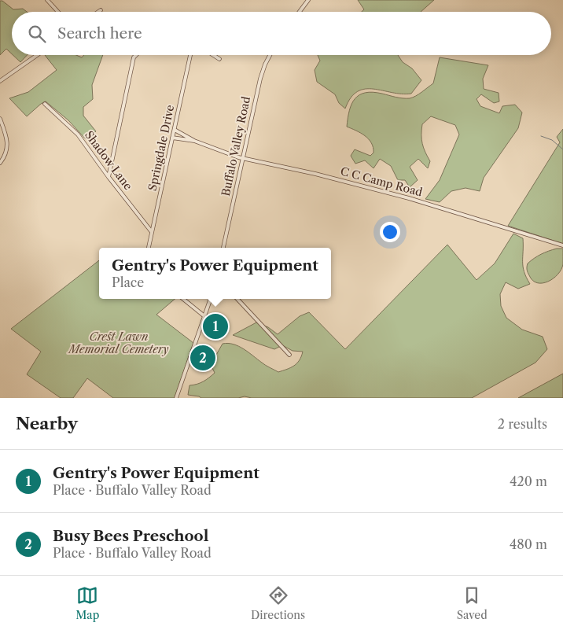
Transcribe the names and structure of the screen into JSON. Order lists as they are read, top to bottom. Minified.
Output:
{"streets":{"street":["Buffalo Valley Road","Springdale Drive","Shadow Lane","C C Camp Road"]},"crossings":[["Buffalo Valley Road","C C Camp Road"],["Springdale Drive","Shadow Lane"]],"parks":["Crest Lawn Memorial Cemetery"],"page":{"search":"Search here","popup":["Gentry's Power Equipment","Place"],"pins":["1","2"],"heading":["Nearby","2 results"],"list":[{"mark":"1","name":"Gentry's Power Equipment","note":"Place · Buffalo Valley Road","value":"420 m"},{"mark":"2","name":"Busy Bees Preschool","note":"Place · Buffalo Valley Road","value":"480 m"}],"nav":["Map","Directions","Saved"]}}
